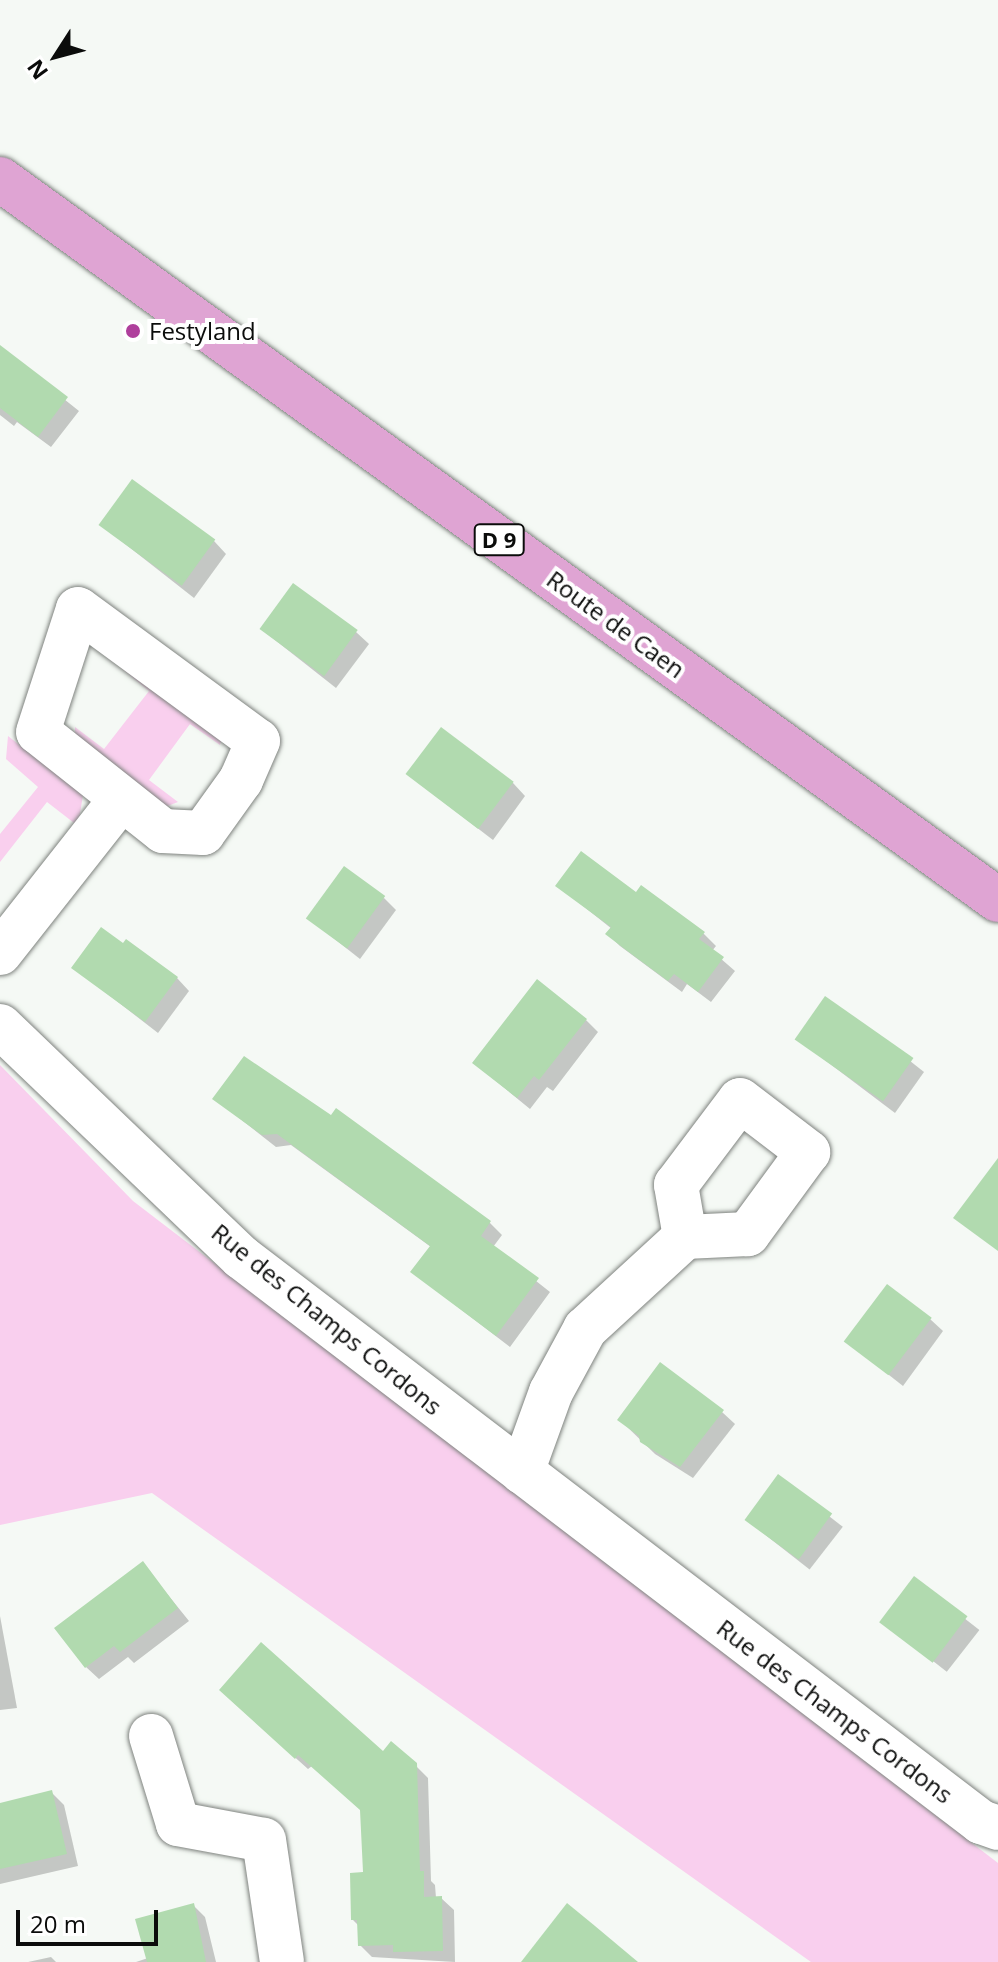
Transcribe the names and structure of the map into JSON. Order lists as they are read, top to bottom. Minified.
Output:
{"streets":{"main road":["D 9","Route de Caen"],"street":["Rue des Champs Cordons"]},"places":["Festyland"],"scale_bar":"20 m","north":"bottom left"}
